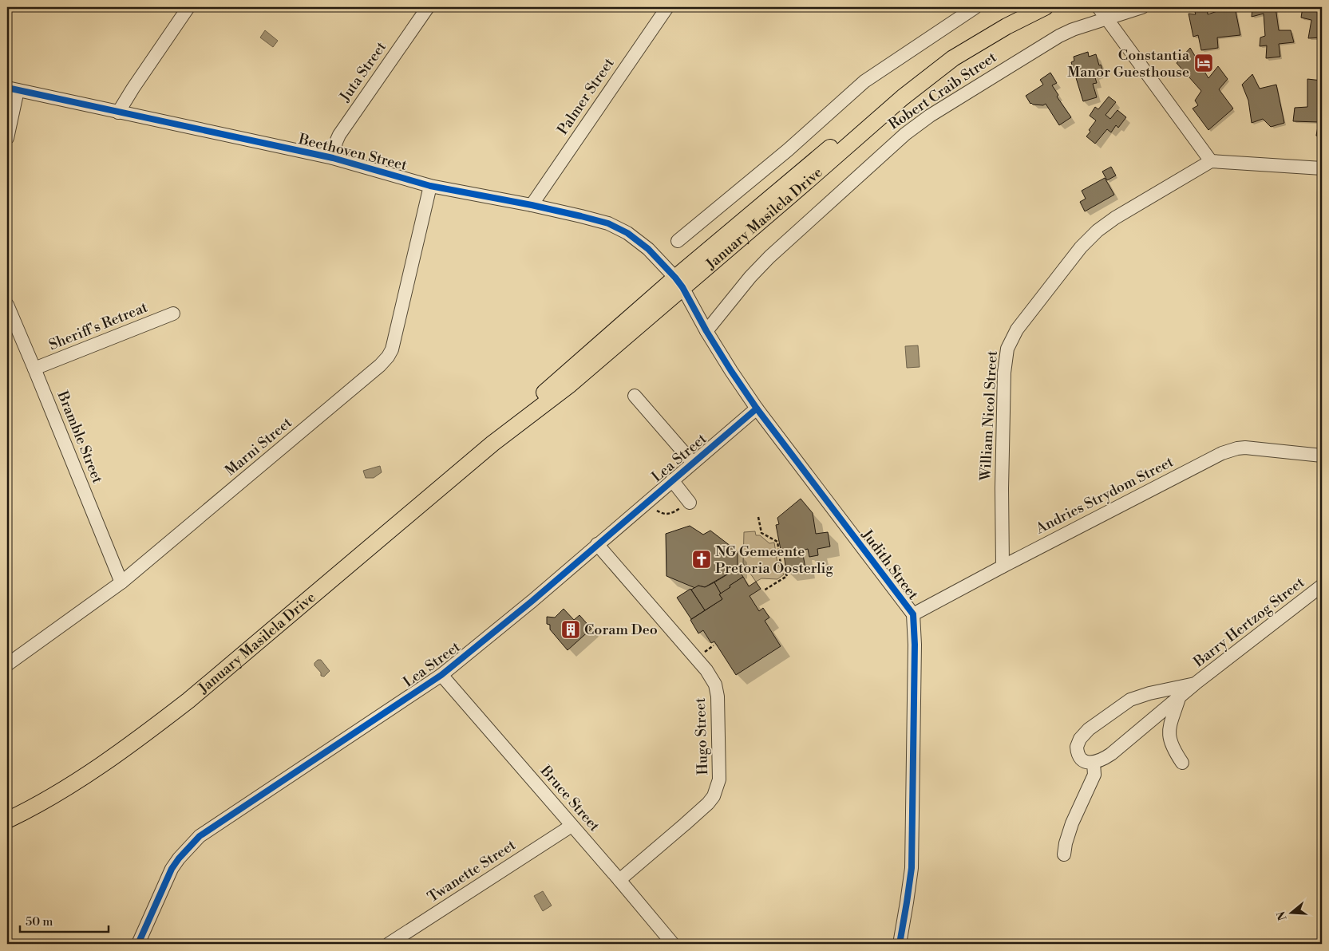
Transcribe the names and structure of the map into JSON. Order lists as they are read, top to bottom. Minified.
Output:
{"streets":{"main road":["January Masilela Drive"],"street":["Juta Street","Robert Craib Street","Palmer Street","Beethoven Street","Sheriff's Retreat","William Nicol Street","Bramble Street","Marni Street","Lea Street","Andries Strydom Street","Judith Street","Barry Hertzog Street","Hugo Street","Bruce Street","Twanette Street"]},"crossings":[["Juta Street","Beethoven Street"],["Robert Craib Street","Judith Street"],["Palmer Street","Beethoven Street"],["Beethoven Street","January Masilela Drive"],["Beethoven Street","Marni Street"],["Beethoven Street","Judith Street"],["January Masilela Drive","Judith Street"],["Sheriff's Retreat","Bramble Street"],["William Nicol Street","Andries Strydom Street"],["Bramble Street","Marni Street"],["Lea Street","Judith Street"],["Lea Street","Hugo Street"],["Lea Street","Bruce Street"],["Andries Strydom Street","Judith Street"],["Hugo Street","Bruce Street"],["Bruce Street","Twanette Street"]],"places":{"hotel":["Constantia Manor Guesthouse"],"church":["NG Gemeente Pretoria Oosterlig"],"building":["Coram Deo"]},"scale_bar":"50 m","north":"left"}
